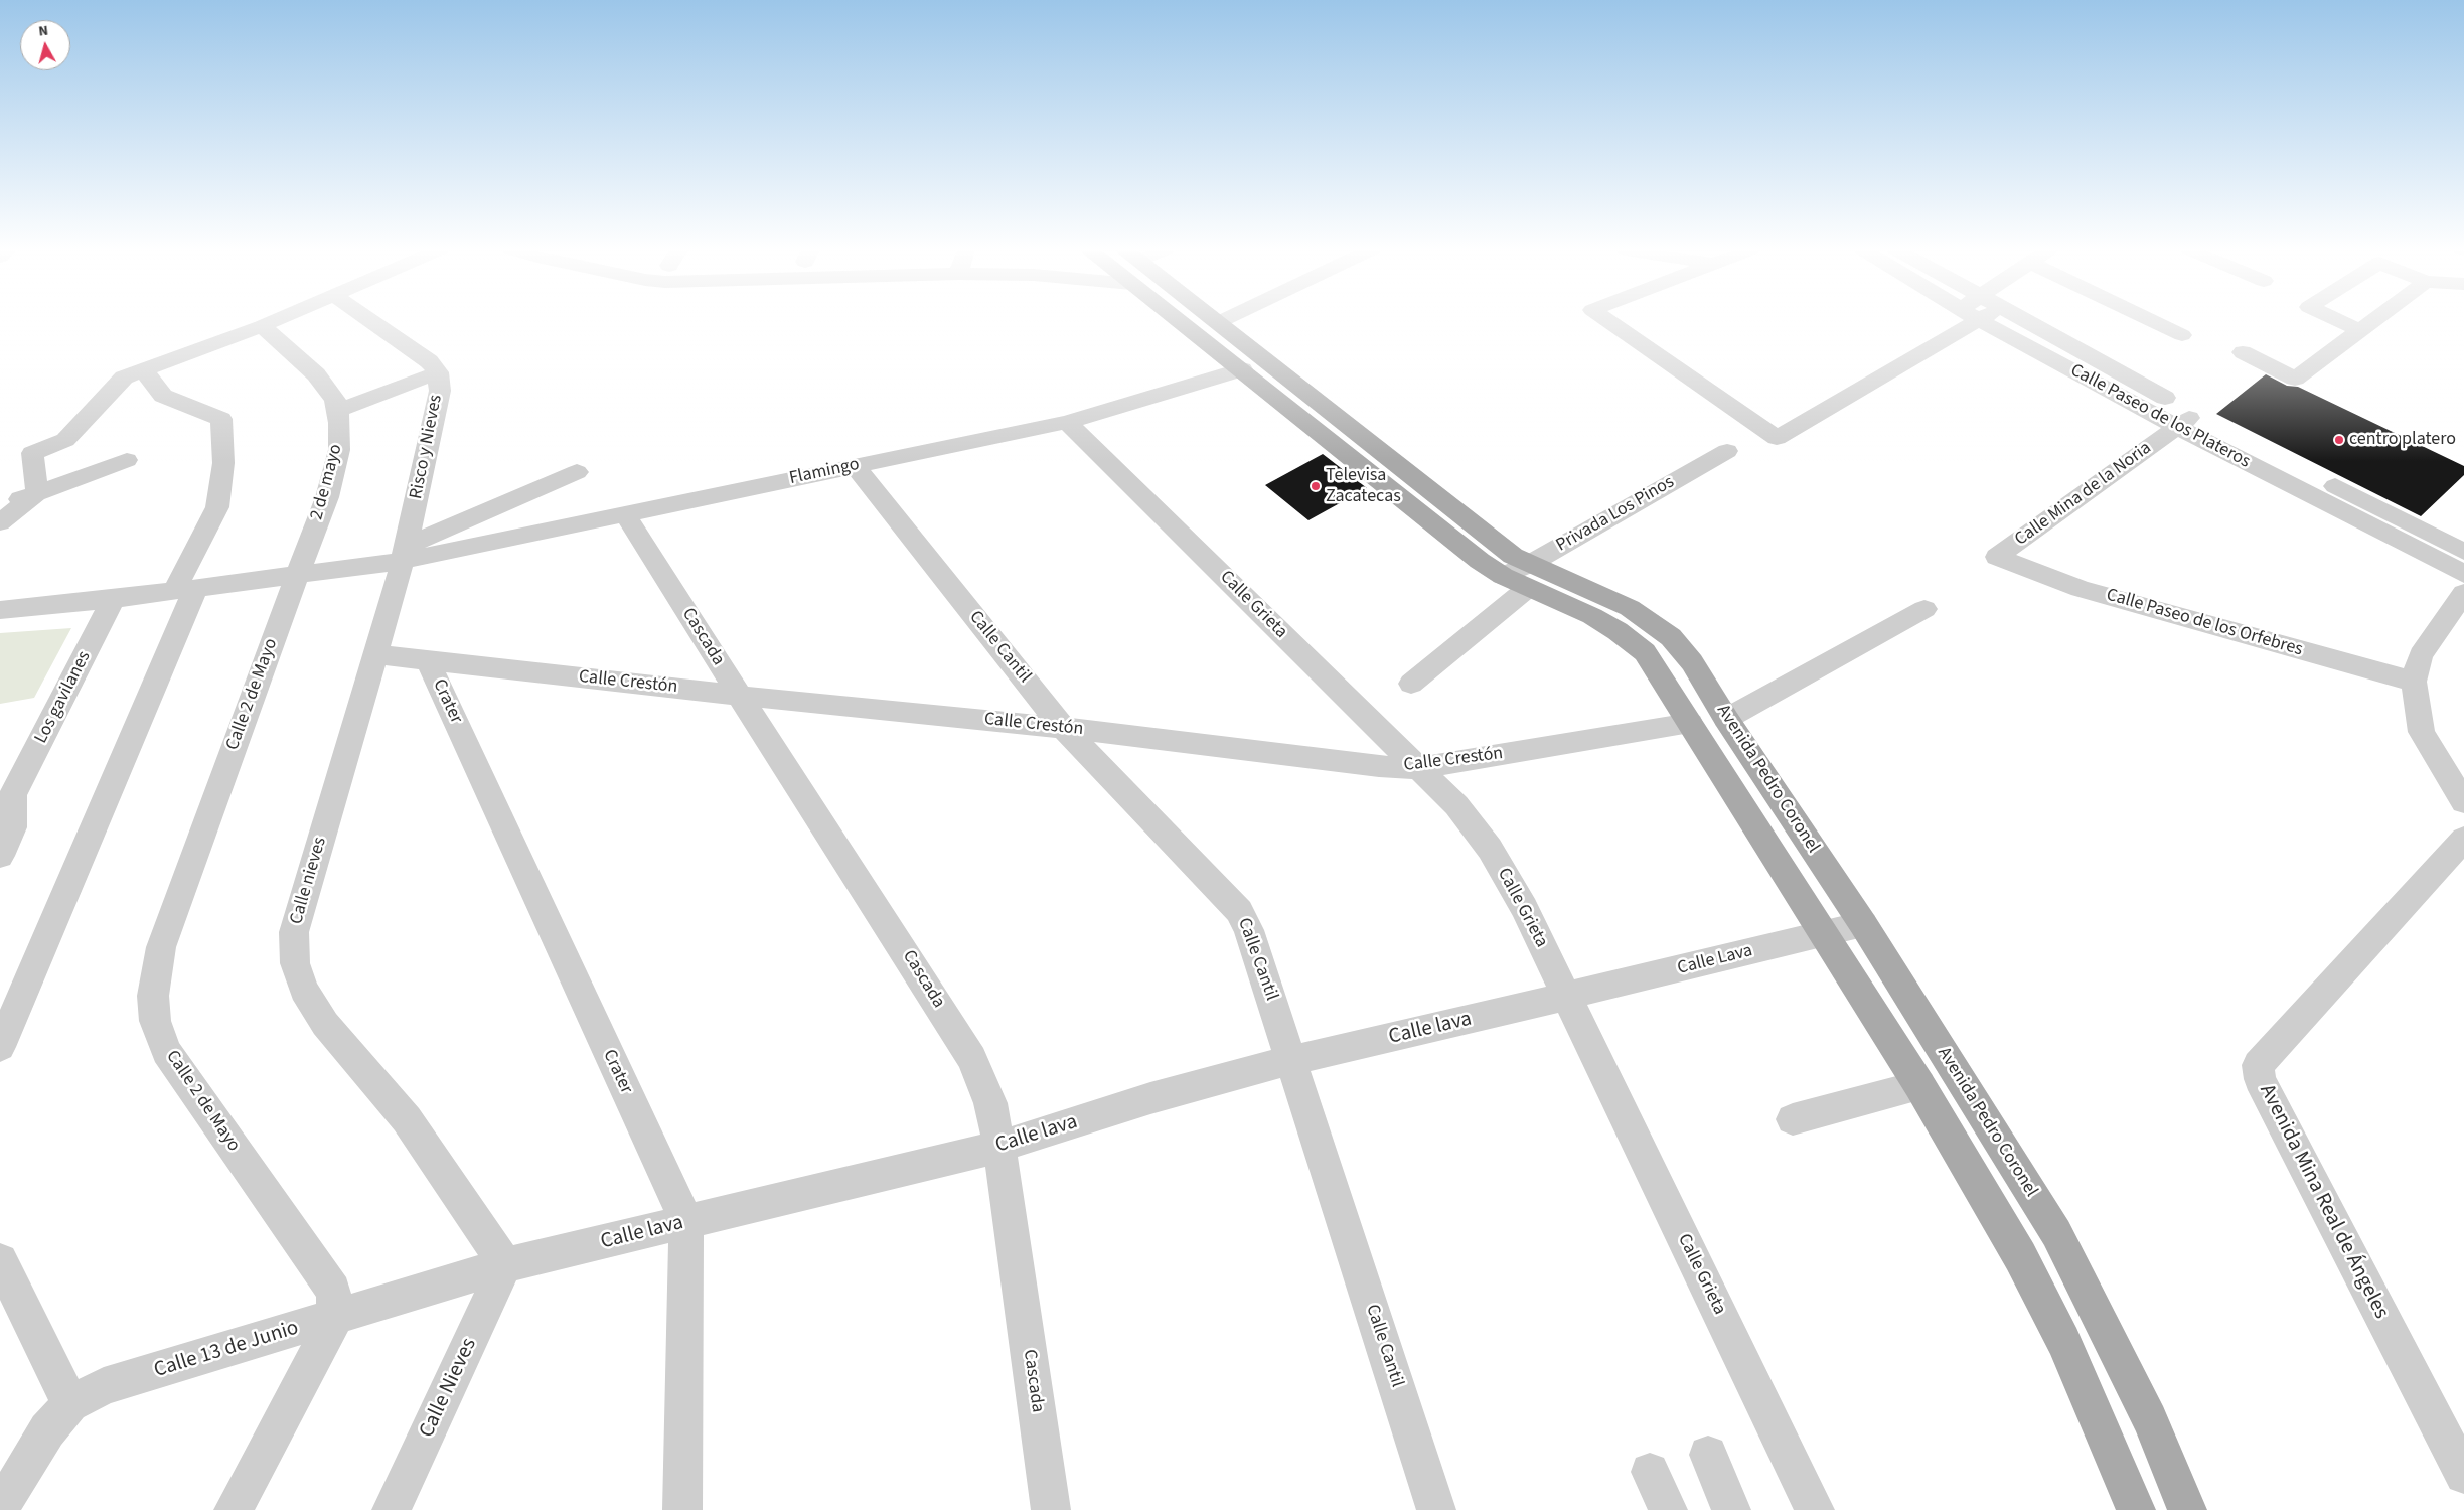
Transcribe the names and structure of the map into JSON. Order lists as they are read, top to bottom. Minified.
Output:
{"streets":{"main road":["Avenida Pedro Coronel"],"street":["Calle Paseo de los Plateros","Risco y Nieves","Flamingo","2 de mayo","Calle Mina de la Noria","Privada Los Pinos","Calle Grieta","Calle Paseo de los Orfebres","Cascada","Calle Cantil","Calle Crestón","Calle 2 de Mayo","Los gavilanes","Crater","Calle nieves","Calle Lava","Calle lava","Avenida Mina Real de Ángeles","Calle 13 de Junio","Calle Nieves"]},"crossings":[["Calle Paseo de los Plateros","Calle Mina de la Noria"],["Risco y Nieves","Flamingo"],["Risco y Nieves","Calle nieves"],["Flamingo","Calle Grieta"],["Flamingo","Cascada"],["Flamingo","Calle Cantil"],["Flamingo","Avenida Pedro Coronel"],["Flamingo","Calle nieves"],["2 de mayo","Calle 2 de Mayo"],["Calle Mina de la Noria","Calle Paseo de los Orfebres"],["Privada Los Pinos","Avenida Pedro Coronel"],["Calle Grieta","Calle Crestón"],["Calle Grieta","Calle Lava"],["Calle Grieta","Calle lava"],["Cascada","Calle Crestón"],["Cascada","Calle lava"],["Calle Cantil","Calle Crestón"],["Calle Cantil","Calle lava"],["Calle Crestón","Crater"],["Calle Crestón","Avenida Pedro Coronel"],["Calle Crestón","Calle nieves"],["Calle 2 de Mayo","Calle 13 de Junio"],["Crater","Calle lava"],["Avenida Pedro Coronel","Calle Lava"],["Calle nieves","Calle lava"],["Calle nieves","Calle 13 de Junio"],["Calle nieves","Calle Nieves"],["Calle Lava","Calle lava"],["Calle lava","Calle 13 de Junio"],["Calle lava","Calle Nieves"],["Calle 13 de Junio","Calle Nieves"]],"places":["centro platero","Televisa Zacatecas"],"north":"top"}
